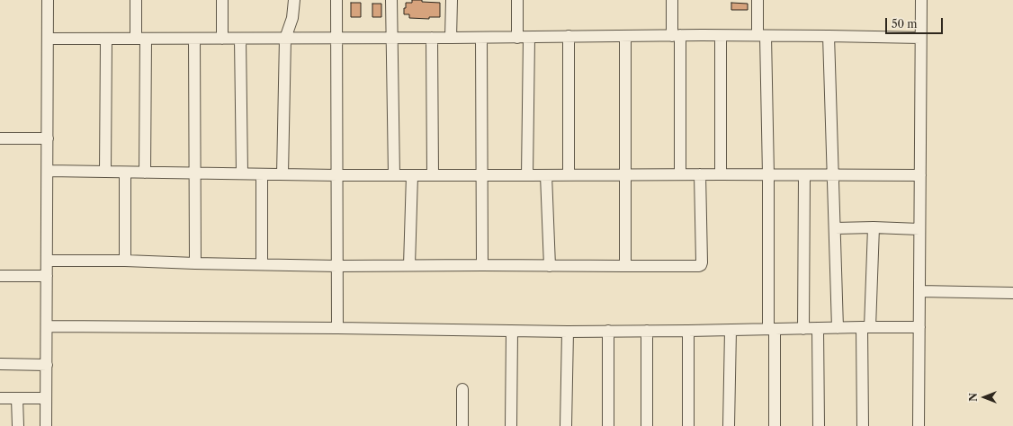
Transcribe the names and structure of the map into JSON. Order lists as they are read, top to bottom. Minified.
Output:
{"scale_bar":"50 m","north":"left"}
